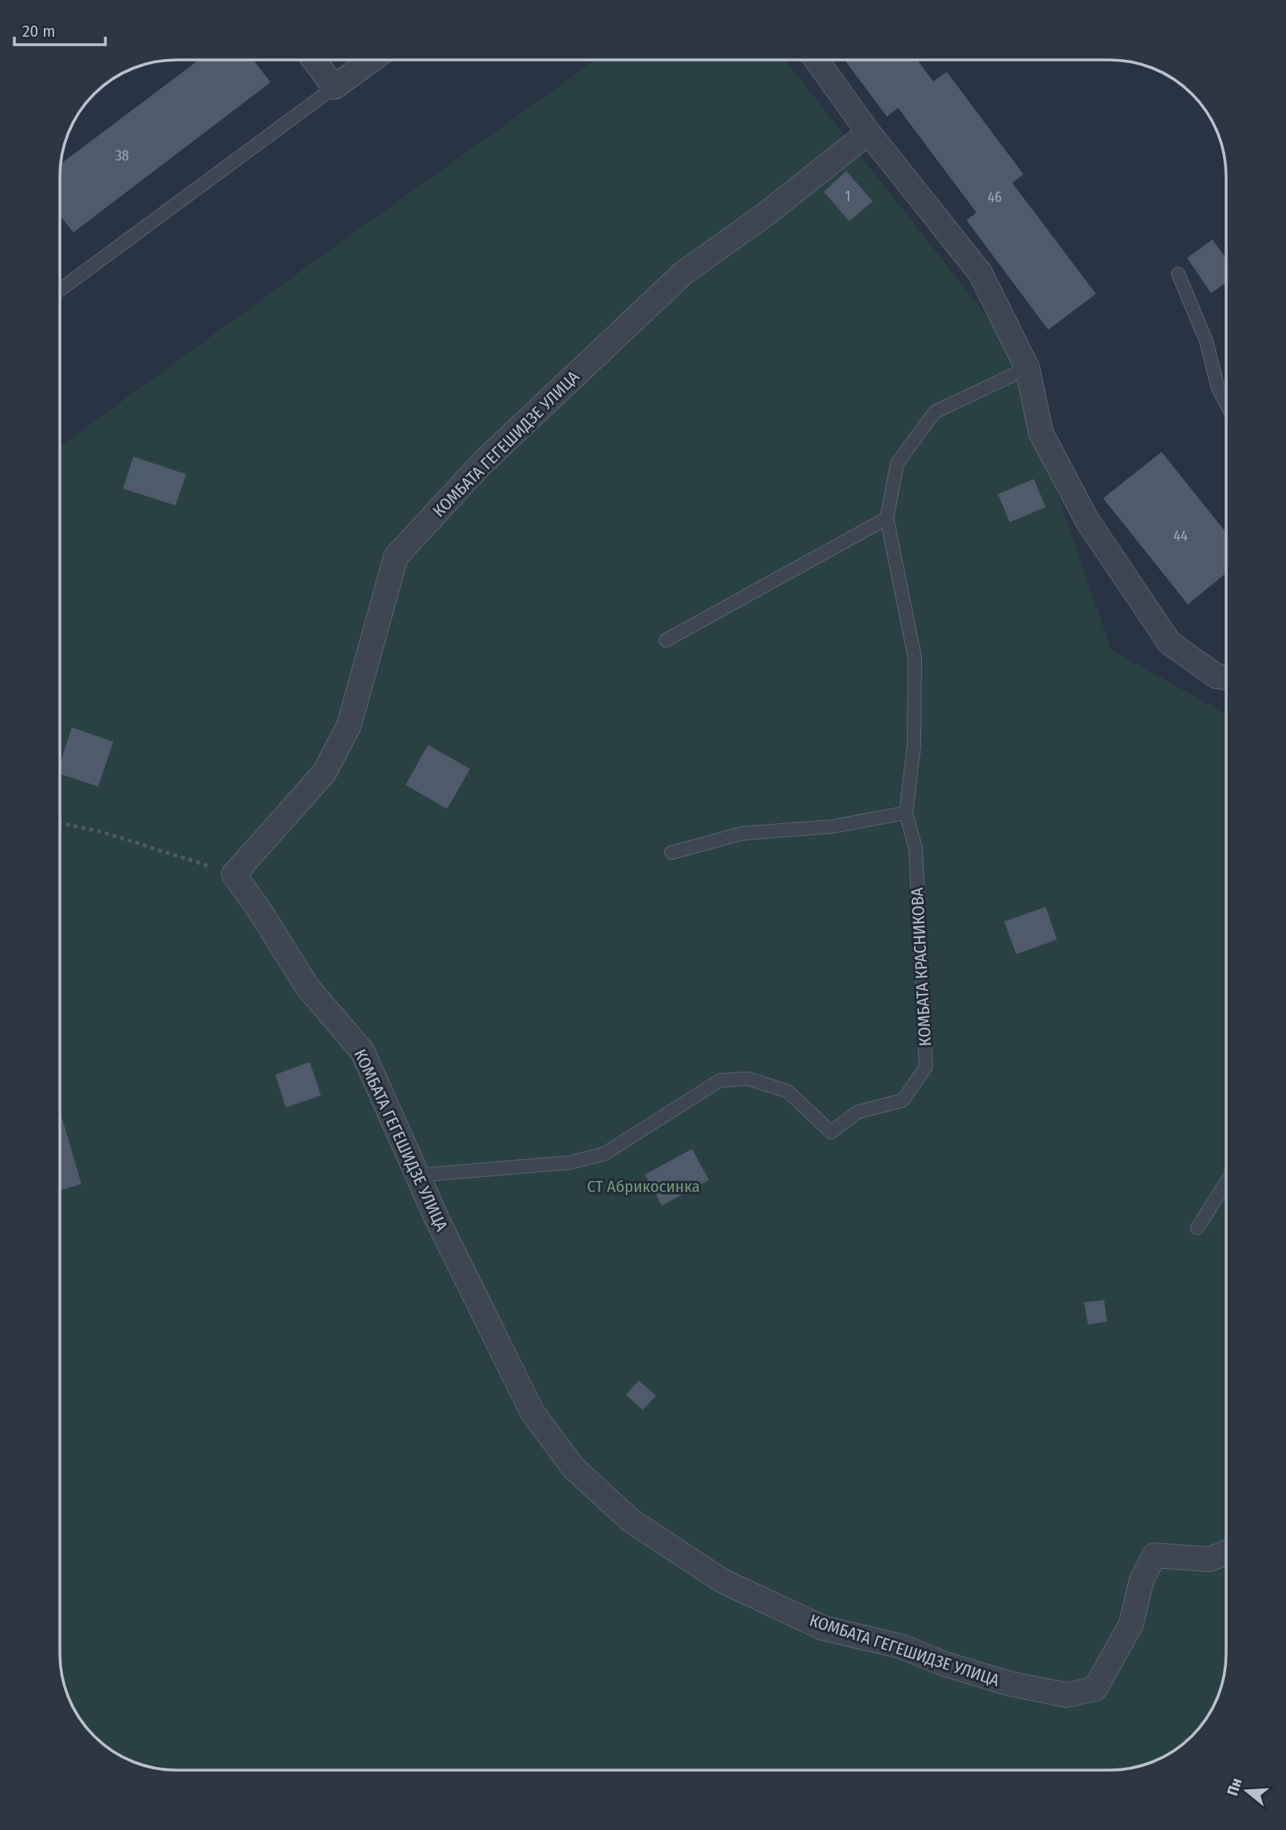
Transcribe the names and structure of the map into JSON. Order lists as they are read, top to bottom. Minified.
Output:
{"streets":{"street":["КОМБАТА ГЕГЕШИДЗЕ УЛИЦА"],"lane":["КОМБАТА КРАСНИКОВА"]},"crossings":[["КОМБАТА ГЕГЕШИДЗЕ УЛИЦА","КОМБАТА КРАСНИКОВА"]],"parks":["СТ Абрикосинка"],"house_numbers":["38","1","46","44"],"scale_bar":"20 m","north":"left"}
